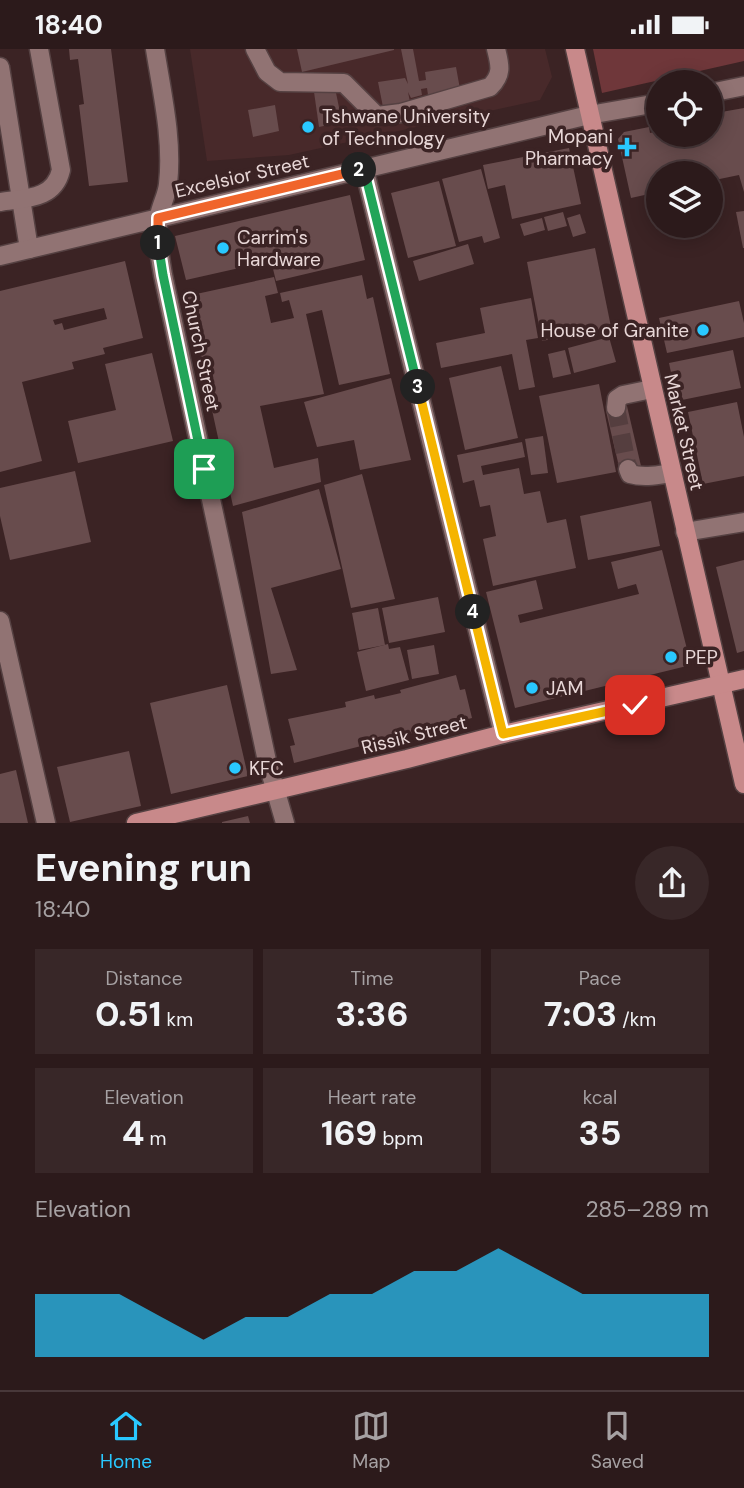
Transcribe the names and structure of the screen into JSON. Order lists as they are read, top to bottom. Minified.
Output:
{"streets":{"main road":["Market Street","Rissik Street"],"street":["Excelsior Street","Church Street"]},"crossings":[["Excelsior Street","Church Street"],["Excelsior Street","Market Street"],["Church Street","Rissik Street"],["Market Street","Rissik Street"]],"places":{"other":["Tshwane University of Technology","Carrim's Hardware","House of Granite","PEP","JAM","KFC"],"health":["Mopani Pharmacy"]},"page":{"status":"18:40","pins":["2","1","3","4"],"heading":["Evening run","18:40"],"stats":[["Distance","0.51 km"],["Time","3:36"],["Pace","7:03 /km"],["Elevation","4 m"],["Heart rate","169 bpm"],["kcal","35"]],"chart":["Elevation","285–289 m"],"tabs":["Home","Map","Saved"]}}
